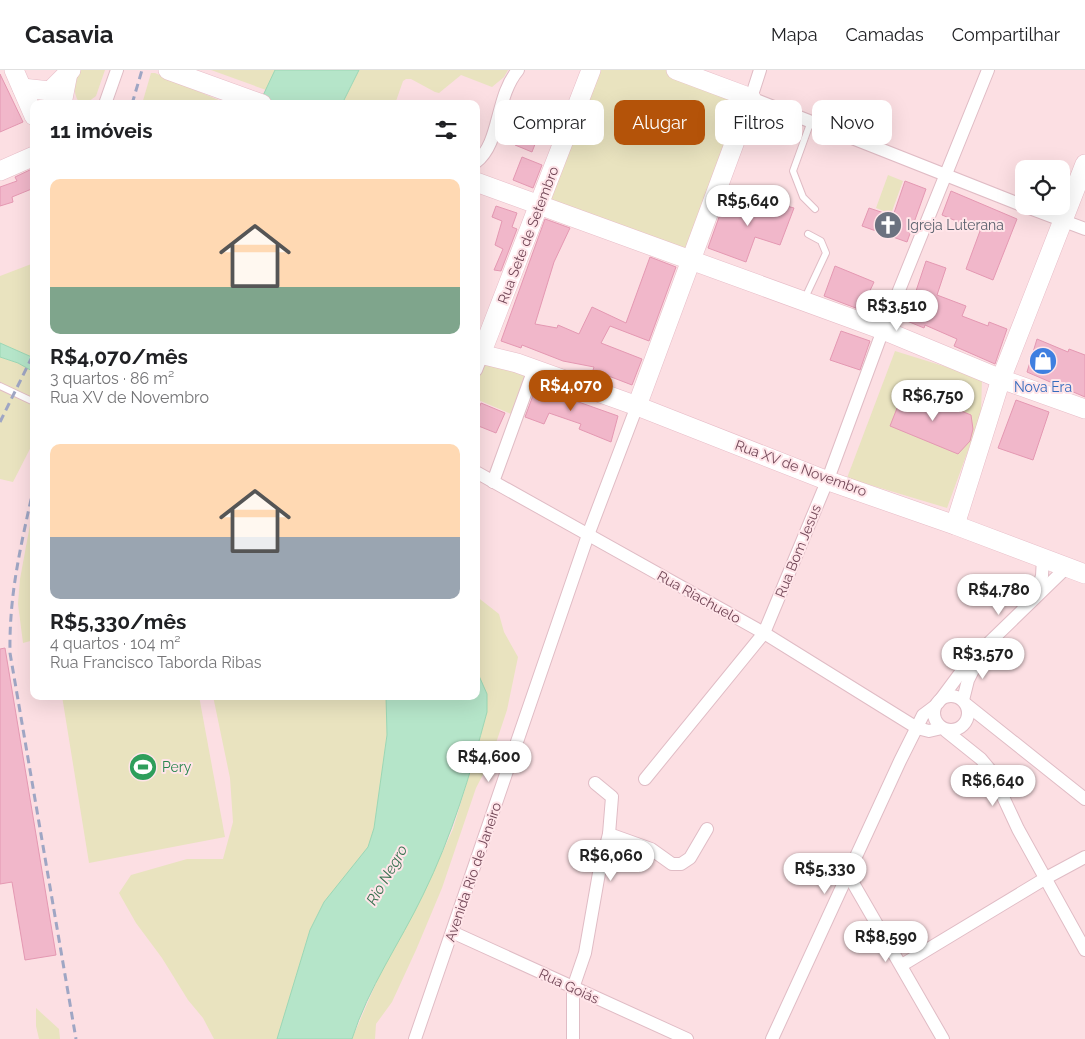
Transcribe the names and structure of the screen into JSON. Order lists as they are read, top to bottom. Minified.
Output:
{"streets":{"main road":["Rua Sete de Setembro","Rua XV de Novembro"],"street":["Rua Bom Jesus","Rua Riachuelo","Avenida Rio de Janeiro","Rua Goiás"]},"crossings":[["Rua XV de Novembro","Rua Bom Jesus"],["Rua XV de Novembro","Avenida Rio de Janeiro"],["Rua Bom Jesus","Rua Riachuelo"],["Rua Riachuelo","Avenida Rio de Janeiro"],["Avenida Rio de Janeiro","Rua Goiás"]],"water":["Rio Negro"],"places":{"church":["Igreja Luterana"],"shop":["Nova Era"],"sports":["Pery"]},"page":{"header":"Casavia","nav":["Mapa","Camadas","Compartilhar"],"chip":["Comprar","Alugar","Filtros","Novo"],"heading":"11 imóveis","list":[{"name":"R$4,070/mês","note":"3 quartos · 86 m² · Rua XV de Novembro"},{"name":"R$5,330/mês","note":"4 quartos · 104 m² · Rua Francisco Taborda Ribas"}],"price":["R$5,640","R$3,510","R$4,070","R$6,750","R$4,780","R$3,570","R$4,600","R$6,640","R$6,060","R$5,330","R$8,590"]}}
